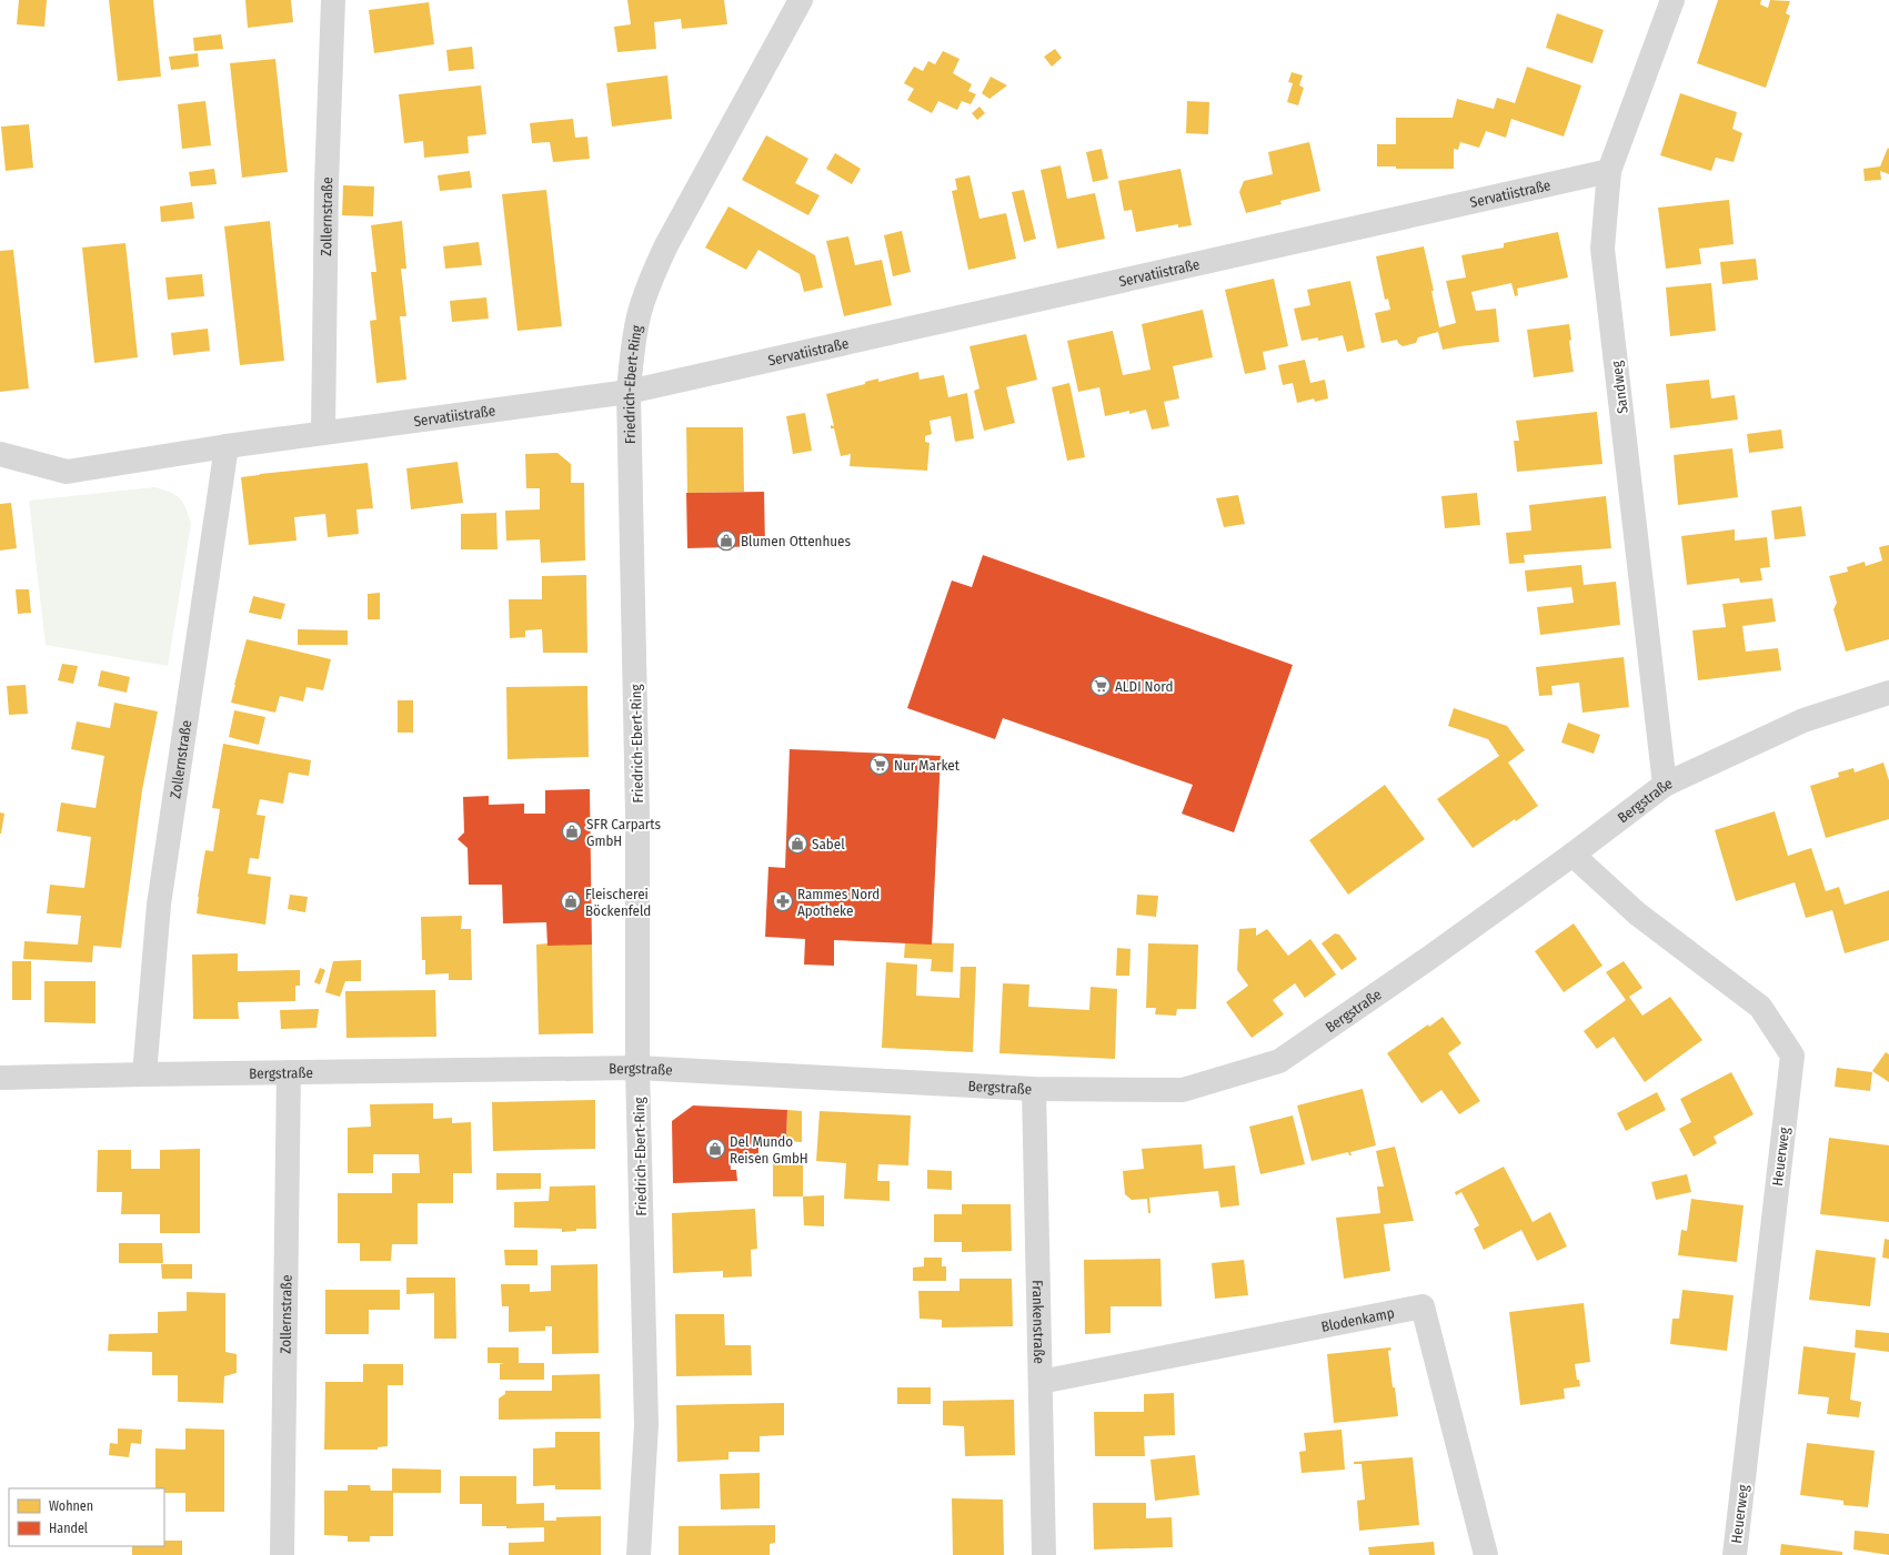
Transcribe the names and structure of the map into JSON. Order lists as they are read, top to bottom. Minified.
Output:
{"streets":{"street":["Servatiistraße","Zollernstraße","Friedrich-Ebert-Ring","Sandweg","Bergstraße","Heuerweg","Blodenkamp","Frankenstraße"]},"crossings":[["Servatiistraße","Zollernstraße"],["Servatiistraße","Friedrich-Ebert-Ring"],["Servatiistraße","Sandweg"],["Zollernstraße","Bergstraße"],["Friedrich-Ebert-Ring","Bergstraße"],["Sandweg","Bergstraße"],["Bergstraße","Heuerweg"],["Bergstraße","Frankenstraße"],["Blodenkamp","Frankenstraße"]],"places":{"shop":["Blumen Ottenhues","SFR Carparts GmbH","Sabel","Fleischerei Böckenfeld","Del Mundo Reisen GmbH"],"supermarket":["ALDI Nord","Nur Market"],"pharmacy":["Rammes Nord Apotheke"]},"legend":["Wohnen","Handel"]}
